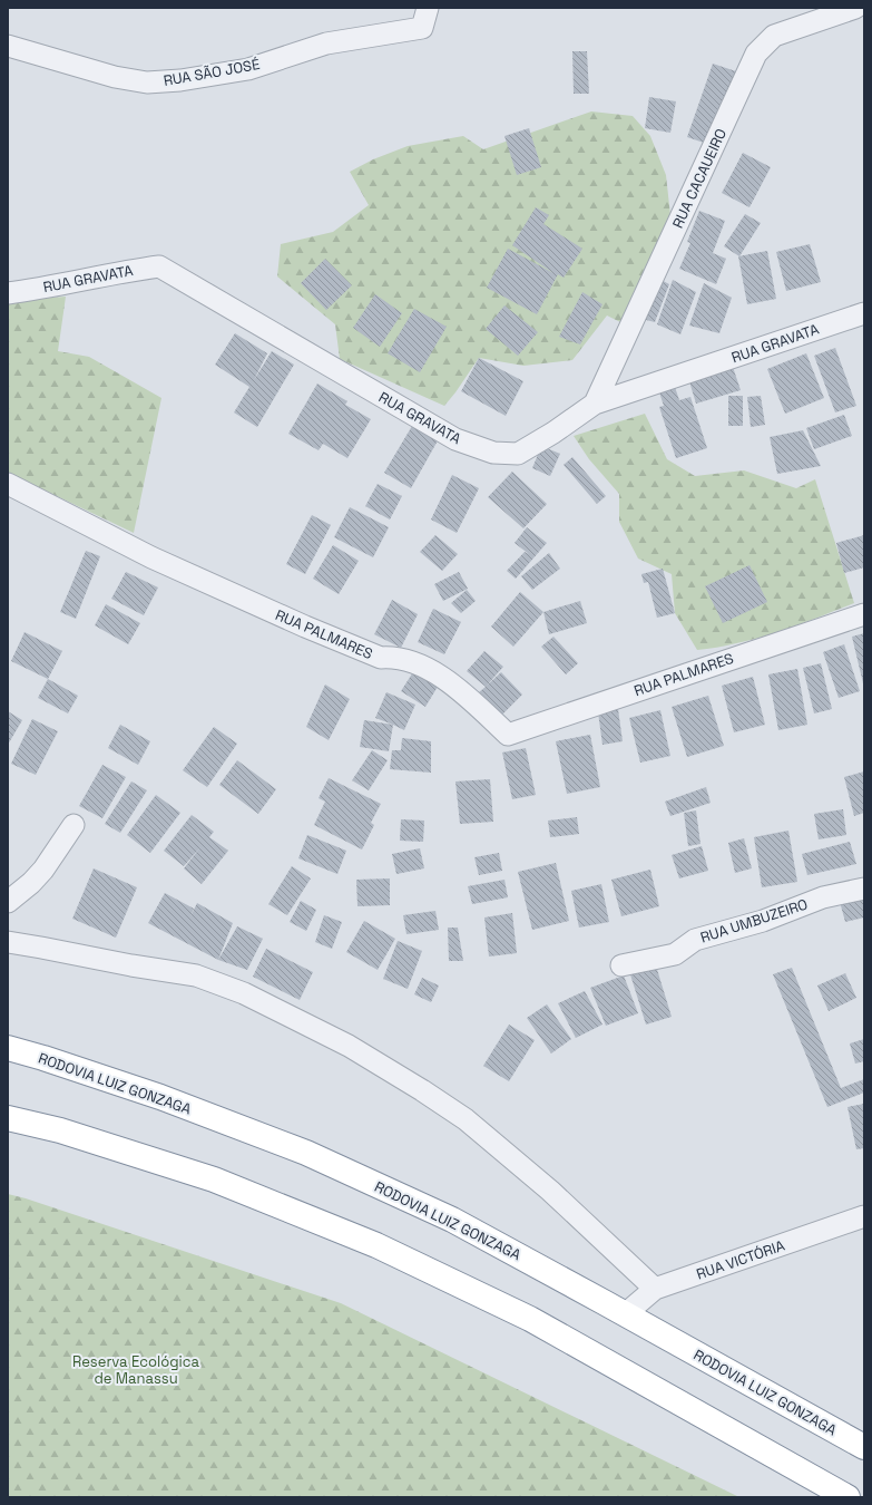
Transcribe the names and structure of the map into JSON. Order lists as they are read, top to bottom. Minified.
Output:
{"streets":{"highway":["RODOVIA LUIZ GONZAGA"],"street":["RUA SÃO JOSÉ","RUA CACAUEIRO","RUA GRAVATA","RUA PALMARES","RUA UMBUZEIRO","RUA VICTÓRIA"]},"crossings":[["RUA CACAUEIRO","RUA GRAVATA"],["RODOVIA LUIZ GONZAGA","RUA VICTÓRIA"]],"parks":["Reserva Ecológica de Manassu"]}
